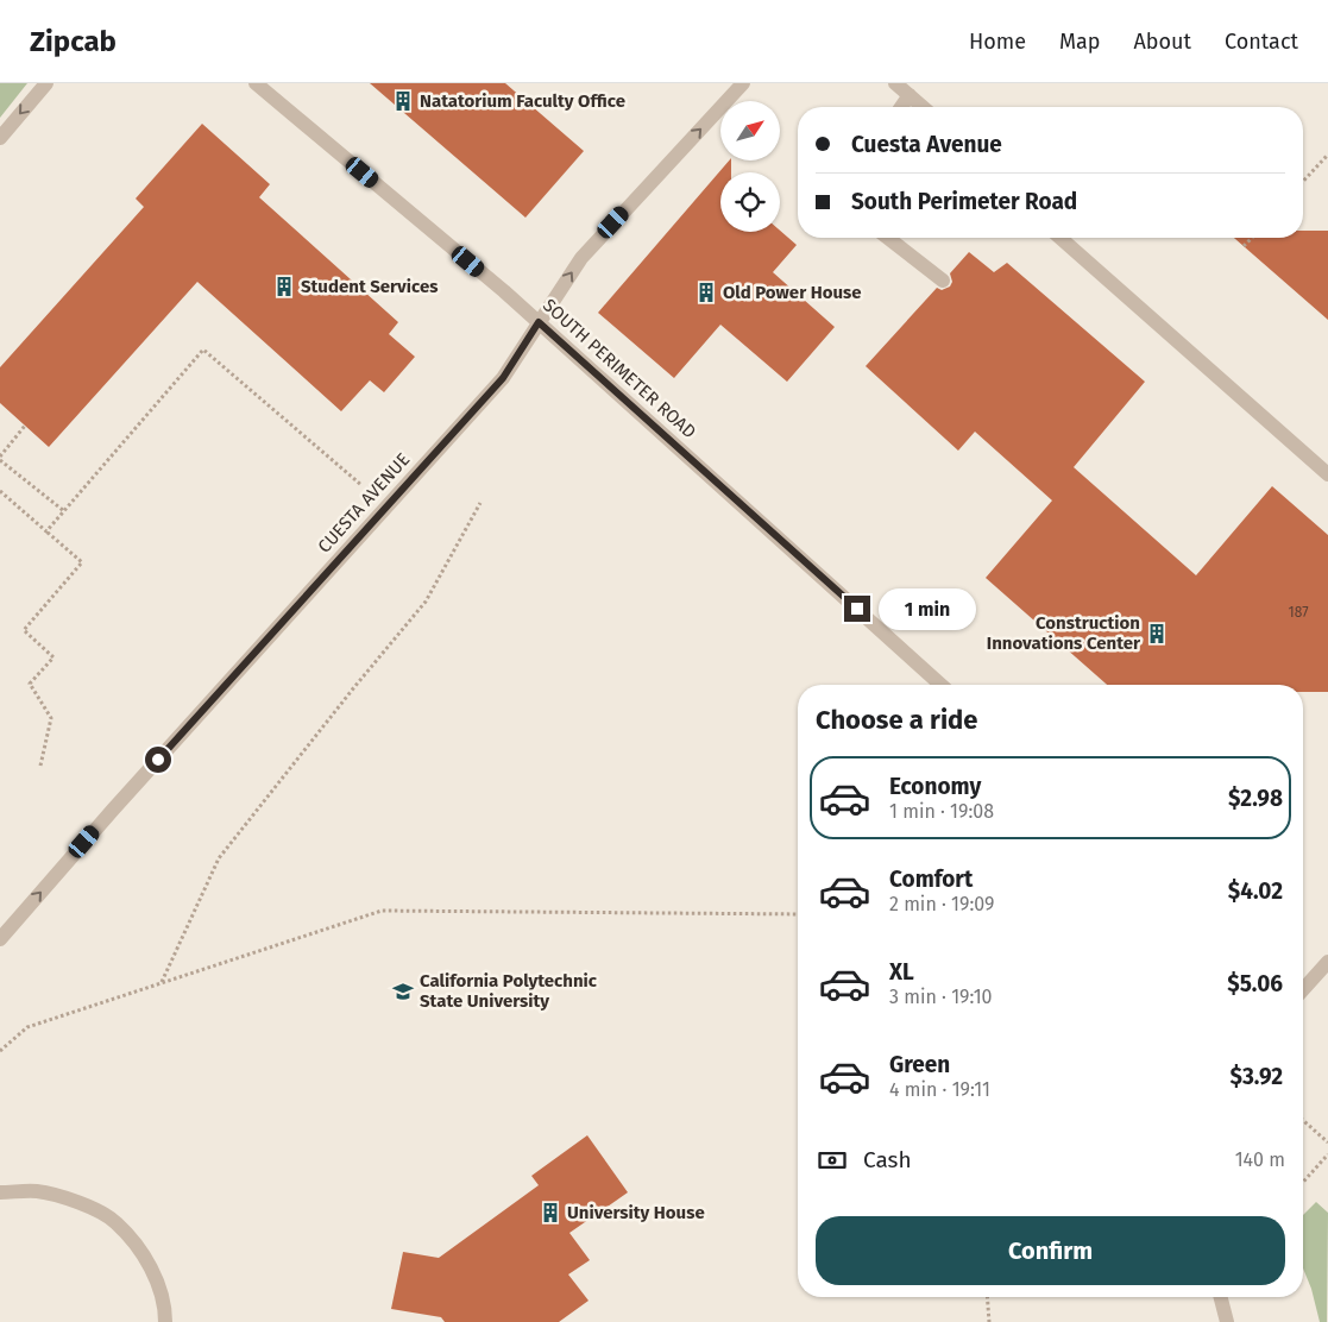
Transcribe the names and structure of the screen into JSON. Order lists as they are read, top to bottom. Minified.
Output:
{"streets":{"street":["SOUTH PERIMETER ROAD","CUESTA AVENUE"]},"crossings":[["SOUTH PERIMETER ROAD","CUESTA AVENUE"]],"one_way":["CUESTA AVENUE"],"places":{"building":["Natatorium Faculty Office","Student Services","Old Power House","Construction Innovations Center","University House"],"school or university":["California Polytechnic State University"]},"house_numbers":["187"],"north":"top right","page":{"header":"Zipcab","nav":["Home","Map","About","Contact"],"banner":["Cuesta Avenue","South Perimeter Road"],"bubble":"1 min","heading":"Choose a ride","list":[{"name":"Economy","note":"1 min · 19:08","value":"$2.98"},{"name":"Comfort","note":"2 min · 19:09","value":"$4.02"},{"name":"XL","note":"3 min · 19:10","value":"$5.06"},{"name":"Green","note":"4 min · 19:11","value":"$3.92"}],"pay":["Cash","140 m"],"buttons":"Confirm"}}
